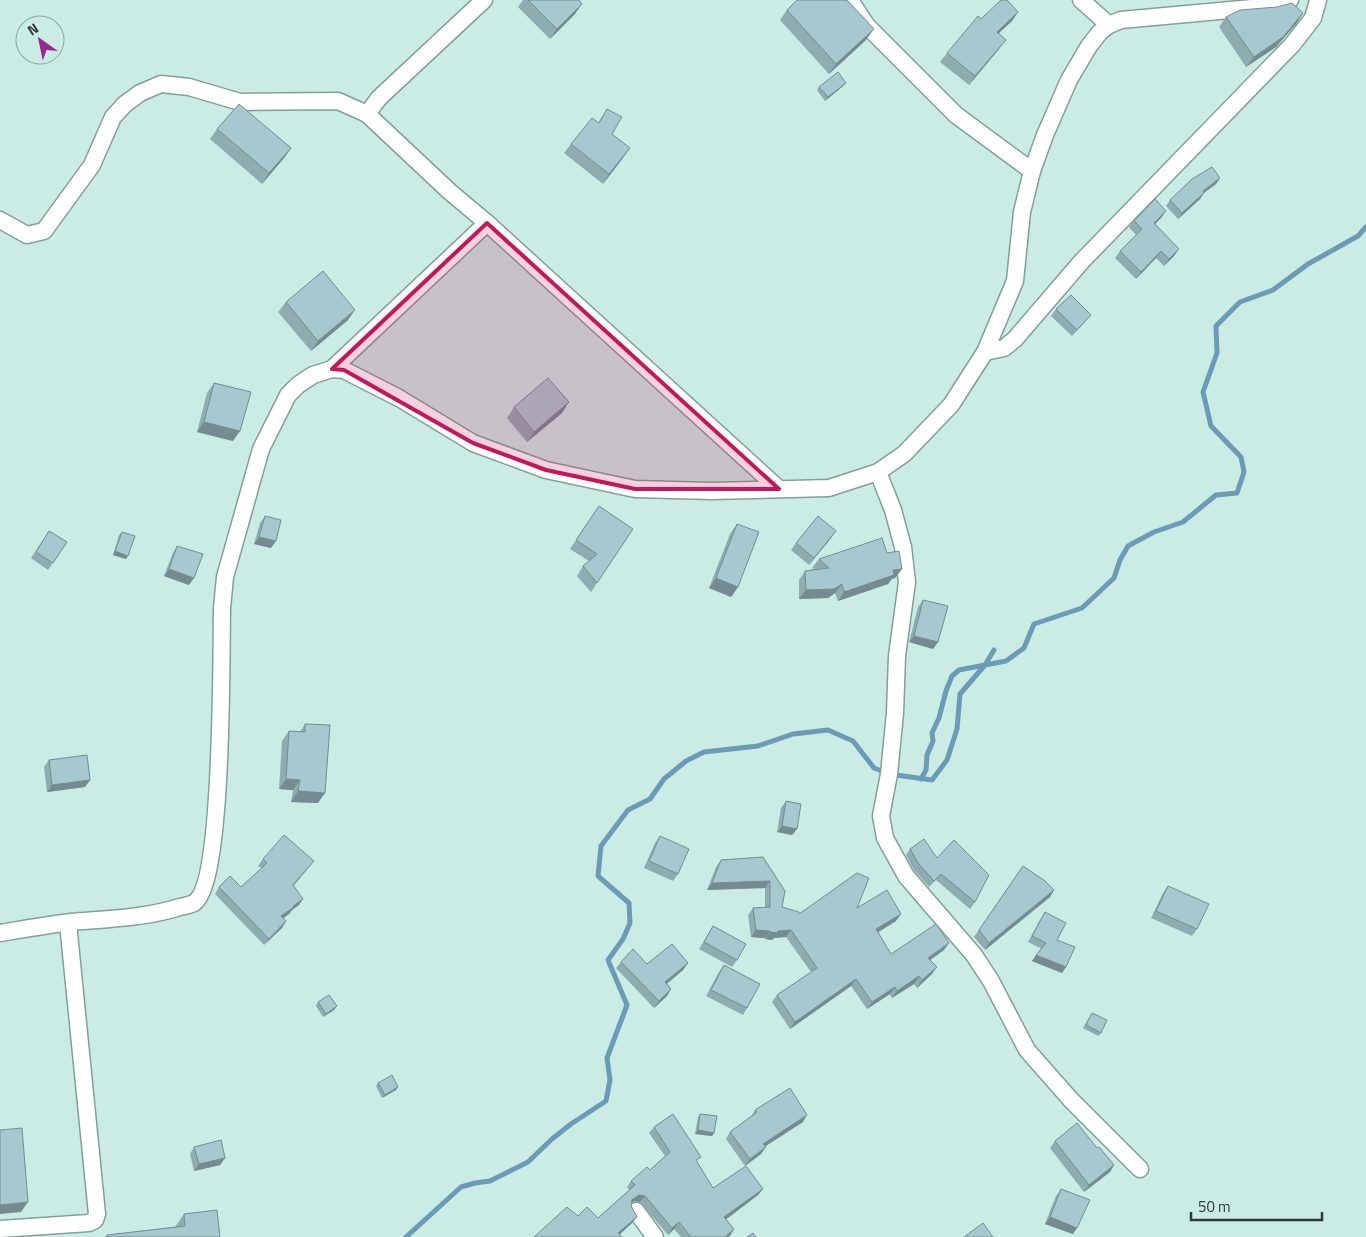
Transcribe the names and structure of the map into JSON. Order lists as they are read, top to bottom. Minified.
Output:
{"scale_bar":"50 m","north":"top left"}
